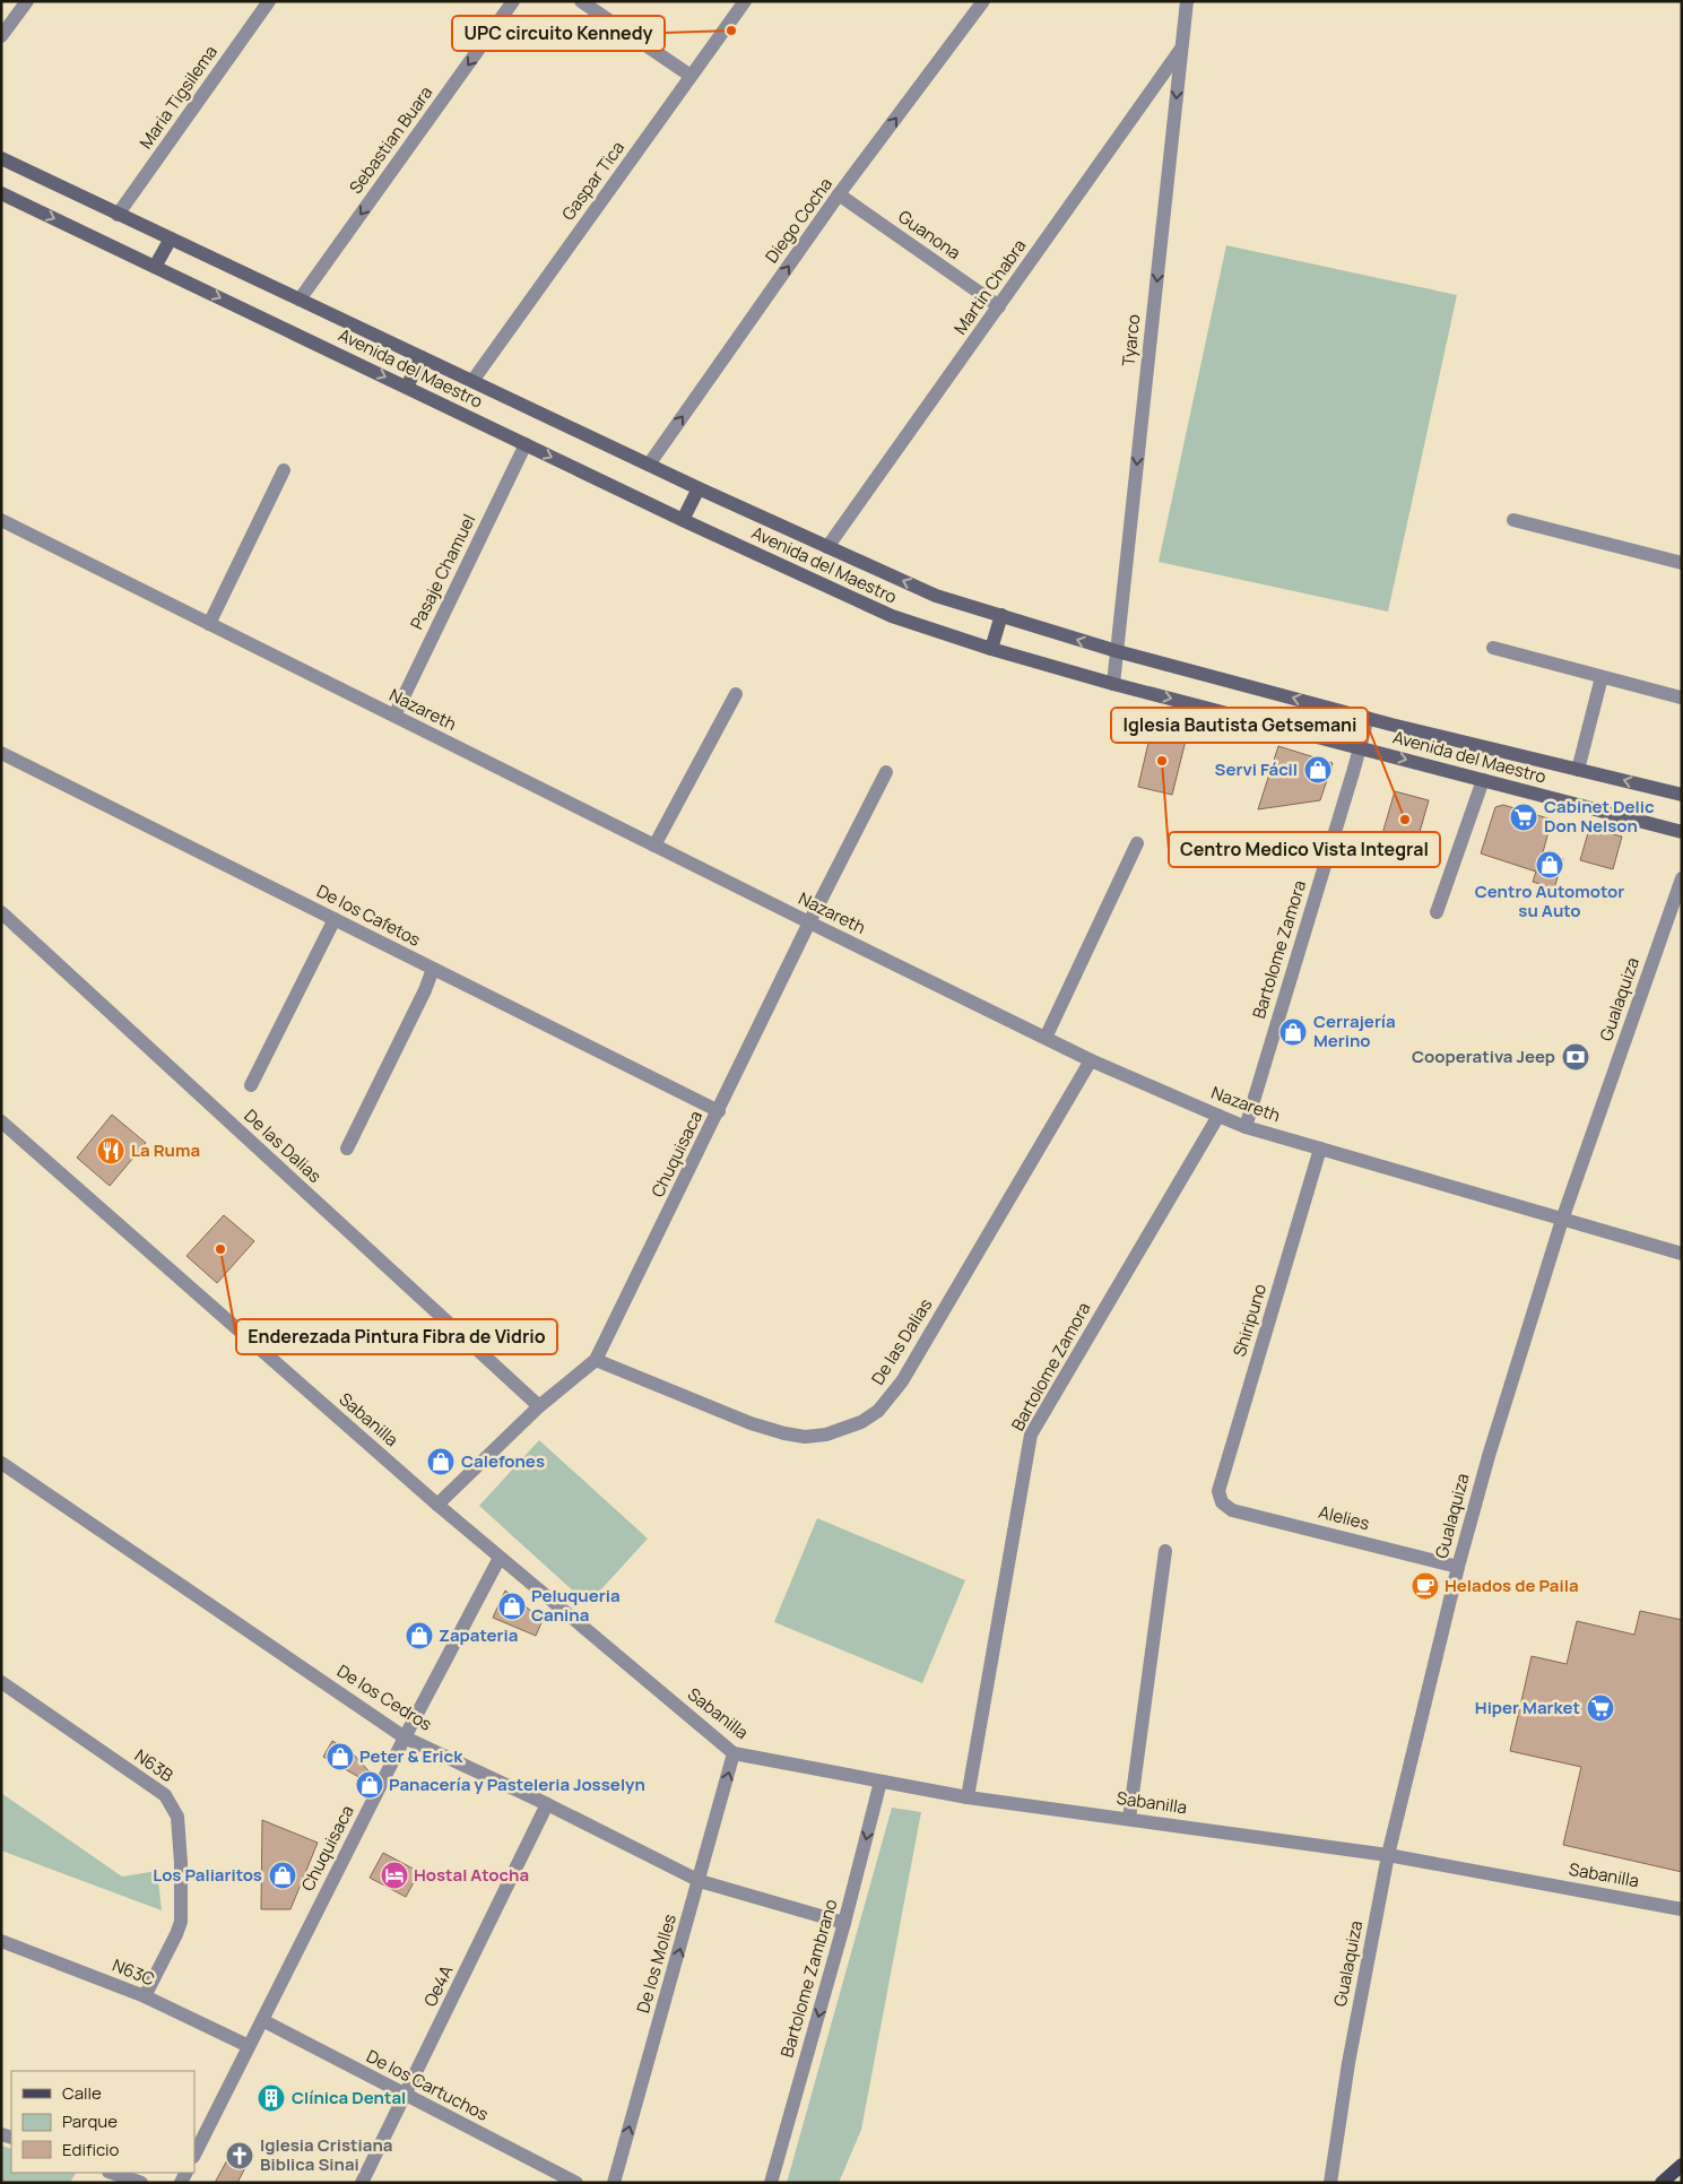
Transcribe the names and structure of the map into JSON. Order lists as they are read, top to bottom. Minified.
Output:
{"streets":{"main road":["Avenida del Maestro"],"street":["Maria Tigsilema","Sebastian Buara","Gaspar Tica","Diego Cocha","Guanona","Martin Chabra","Tyarco","Pasaje Chamuel","Nazareth","De los Cafetos","Bartolome Zamora","Gualaquiza","De las Dalias","Chuquisaca","Shiripuno","Sabanilla","Alelies","De los Cedros","N63B","De los Molles","N63C","Bartolome Zambrano","Oe4A","De los Cartuchos"]},"crossings":[["Maria Tigsilema","Avenida del Maestro"],["Sebastian Buara","Avenida del Maestro"],["Gaspar Tica","Avenida del Maestro"],["Diego Cocha","Guanona"],["Diego Cocha","Avenida del Maestro"],["Guanona","Martin Chabra"],["Martin Chabra","Tyarco"],["Martin Chabra","Avenida del Maestro"],["Tyarco","Avenida del Maestro"],["Avenida del Maestro","Pasaje Chamuel"],["Avenida del Maestro","Bartolome Zamora"],["Pasaje Chamuel","Nazareth"],["Nazareth","Bartolome Zamora"],["Nazareth","Gualaquiza"],["Nazareth","De las Dalias"],["Nazareth","Chuquisaca"],["Nazareth","Shiripuno"],["De los Cafetos","Chuquisaca"],["Bartolome Zamora","Sabanilla"],["Gualaquiza","Sabanilla"],["Gualaquiza","Alelies"],["De las Dalias","Chuquisaca"],["Chuquisaca","Sabanilla"],["Chuquisaca","De los Cedros"],["Chuquisaca","N63C"],["Chuquisaca","De los Cartuchos"],["Shiripuno","Alelies"],["Sabanilla","De los Molles"],["Sabanilla","Bartolome Zambrano"],["De los Cedros","De los Molles"],["De los Cedros","Bartolome Zambrano"],["De los Cedros","Oe4A"],["N63B","N63C"],["Oe4A","De los Cartuchos"]],"one_way":["Sebastian Buara","Diego Cocha","Tyarco","De los Molles","Bartolome Zambrano"],"places":{"other":["UPC circuito Kennedy","Centro Medico Vista Integral","Iglesia Bautista Getsemani","Enderezada Pintura Fibra de Vidrio"],"shop":["Servi Fácil","Centro Automotor su Auto","Cerrajería Merino","Calefones","Peluqueria Canina","Zapateria","Peter & Erick","Panacería y Pasteleria Josselyn","Los Paliaritos"],"supermarket":["Cabinet Delic Don Nelson","Hiper Market"],"bank":["Cooperativa Jeep"],"restaurant":["La Ruma"],"cafe":["Helados de Paila"],"hotel":["Hostal Atocha"],"building":["Clínica Dental"],"church":["Iglesia Cristiana Biblica Sinai"]},"legend":["Calle","Parque","Edificio"]}
